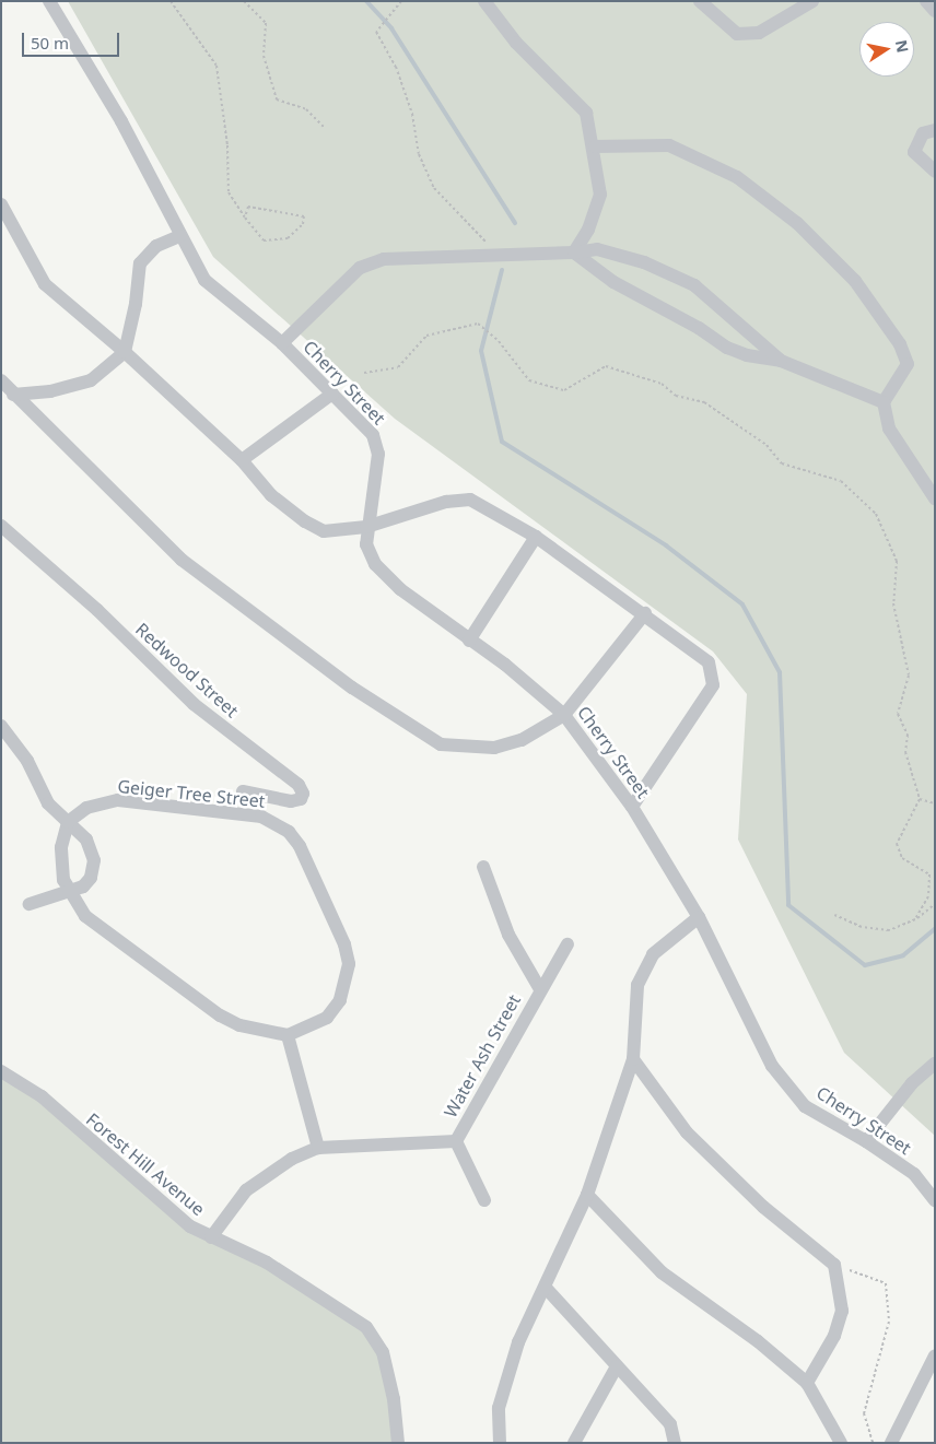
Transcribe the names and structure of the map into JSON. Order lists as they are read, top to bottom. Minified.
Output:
{"streets":{"street":["Cherry Street","Redwood Street","Geiger Tree Street","Water Ash Street","Forest Hill Avenue"]},"crossings":[["Water Ash Street","Forest Hill Avenue"]],"scale_bar":"50 m","north":"right"}
